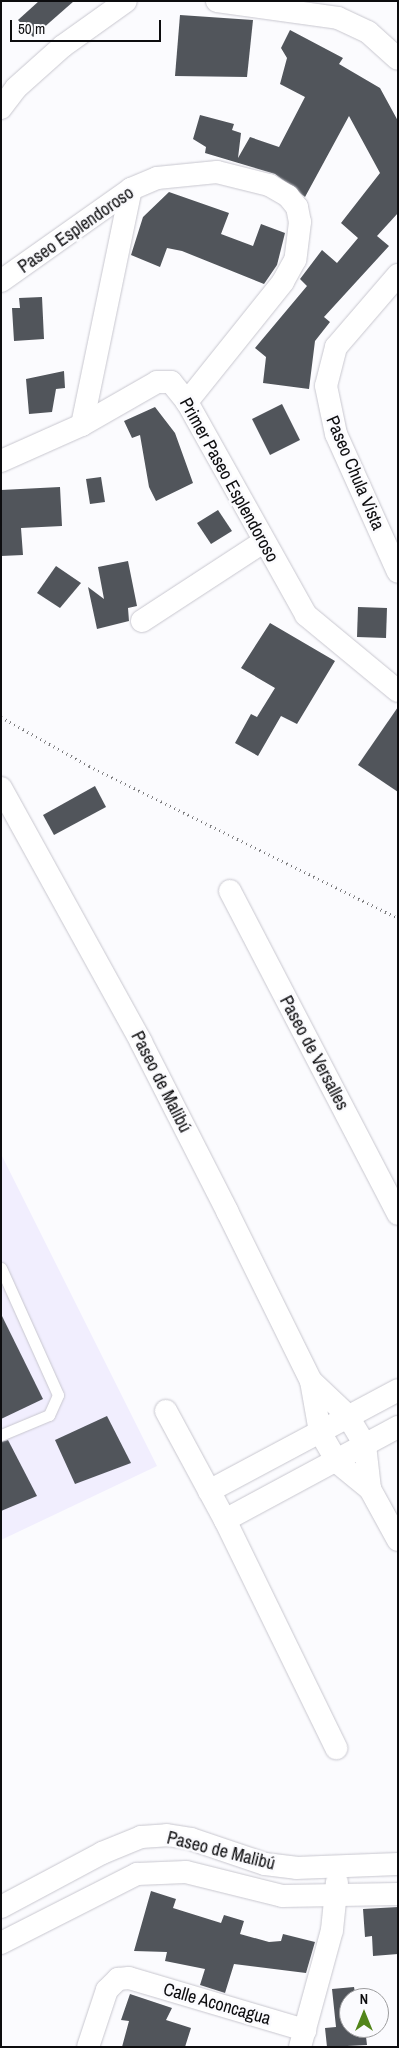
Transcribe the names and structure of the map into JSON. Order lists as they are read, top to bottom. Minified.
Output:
{"streets":{"street":["Paseo Esplendoroso","Paseo Chula Vista","Primer Paseo Esplendoroso","Paseo de Versalles","Paseo de Malibú","Calle Aconcagua"]},"crossings":[["Paseo Esplendoroso","Primer Paseo Esplendoroso"]],"scale_bar":"50 m","north":"top"}
